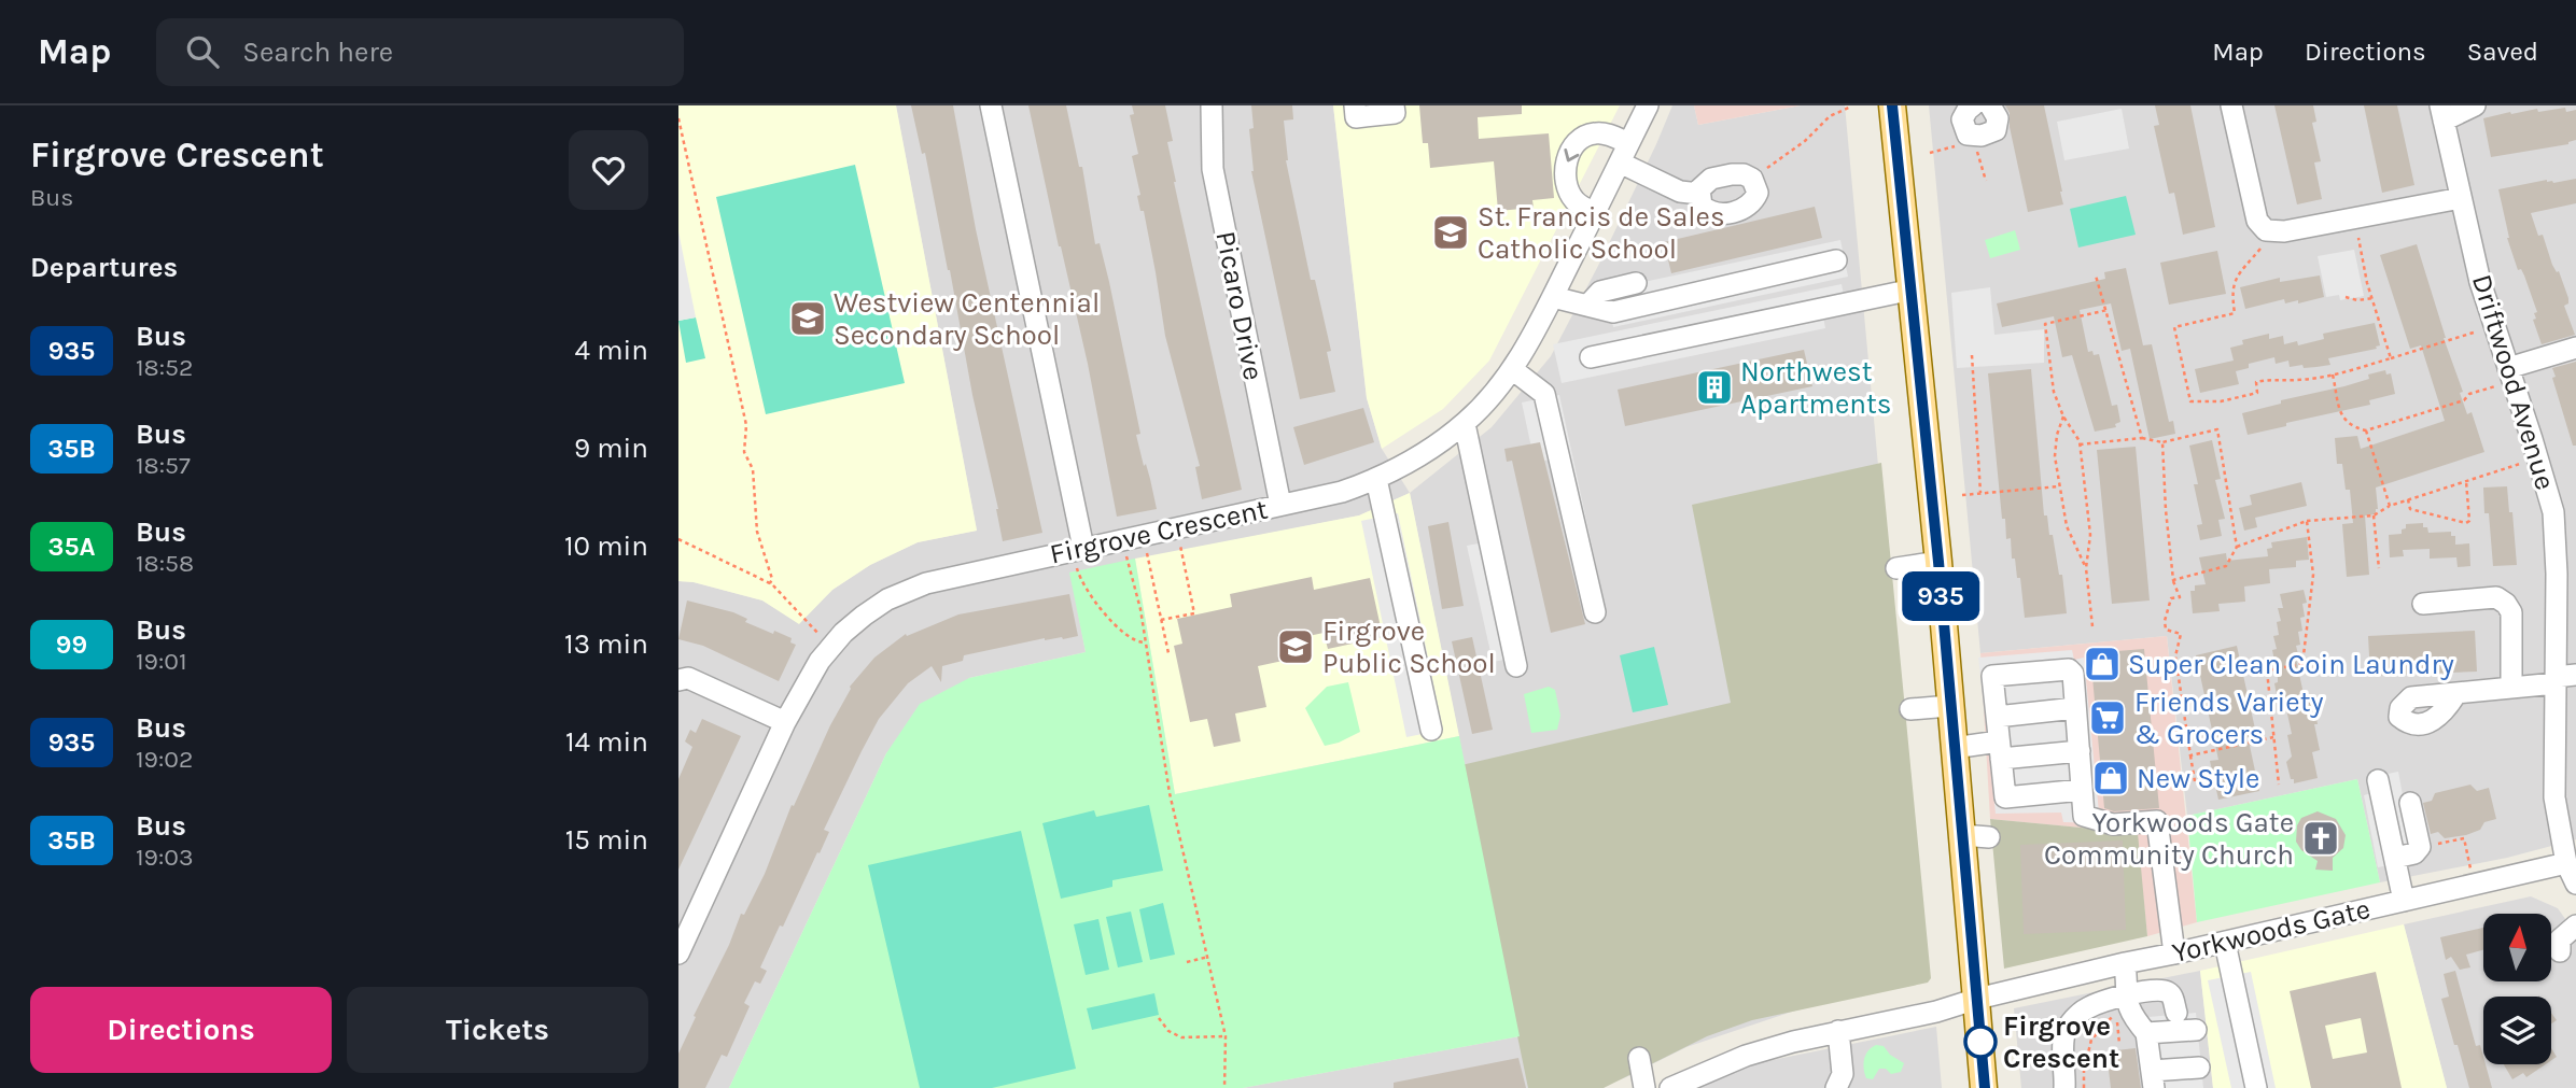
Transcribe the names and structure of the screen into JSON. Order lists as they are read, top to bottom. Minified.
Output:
{"streets":{"street":["Picaro Drive","Driftwood Avenue","Firgrove Crescent","Yorkwoods Gate"]},"crossings":[["Picaro Drive","Firgrove Crescent"],["Driftwood Avenue","Yorkwoods Gate"]],"places":{"school or university":["St. Francis de Sales Catholic School","Westview Centennial Secondary School","Firgrove Public School"],"building":["Northwest Apartments"],"shop":["Super Clean Coin Laundry","New Style"],"supermarket":["Friends Variety & Grocers"],"church":["Yorkwoods Gate Community Church"],"other":["Firgrove Crescent"]},"lines":["bus line 935"],"north":"top","page":{"header":"Map","search":"Search here","nav":["Map","Directions","Saved"],"heading":[["Firgrove Crescent","Bus"],"Departures"],"on_map":"935","list":[{"mark":"935","name":"Bus","note":"18:52","value":"4 min"},{"mark":"35B","name":"Bus","note":"18:57","value":"9 min"},{"mark":"35A","name":"Bus","note":"18:58","value":"10 min"},{"mark":"99","name":"Bus","note":"19:01","value":"13 min"},{"mark":"935","name":"Bus","note":"19:02","value":"14 min"},{"mark":"35B","name":"Bus","note":"19:03","value":"15 min"}],"buttons":["Directions","Tickets"]}}
